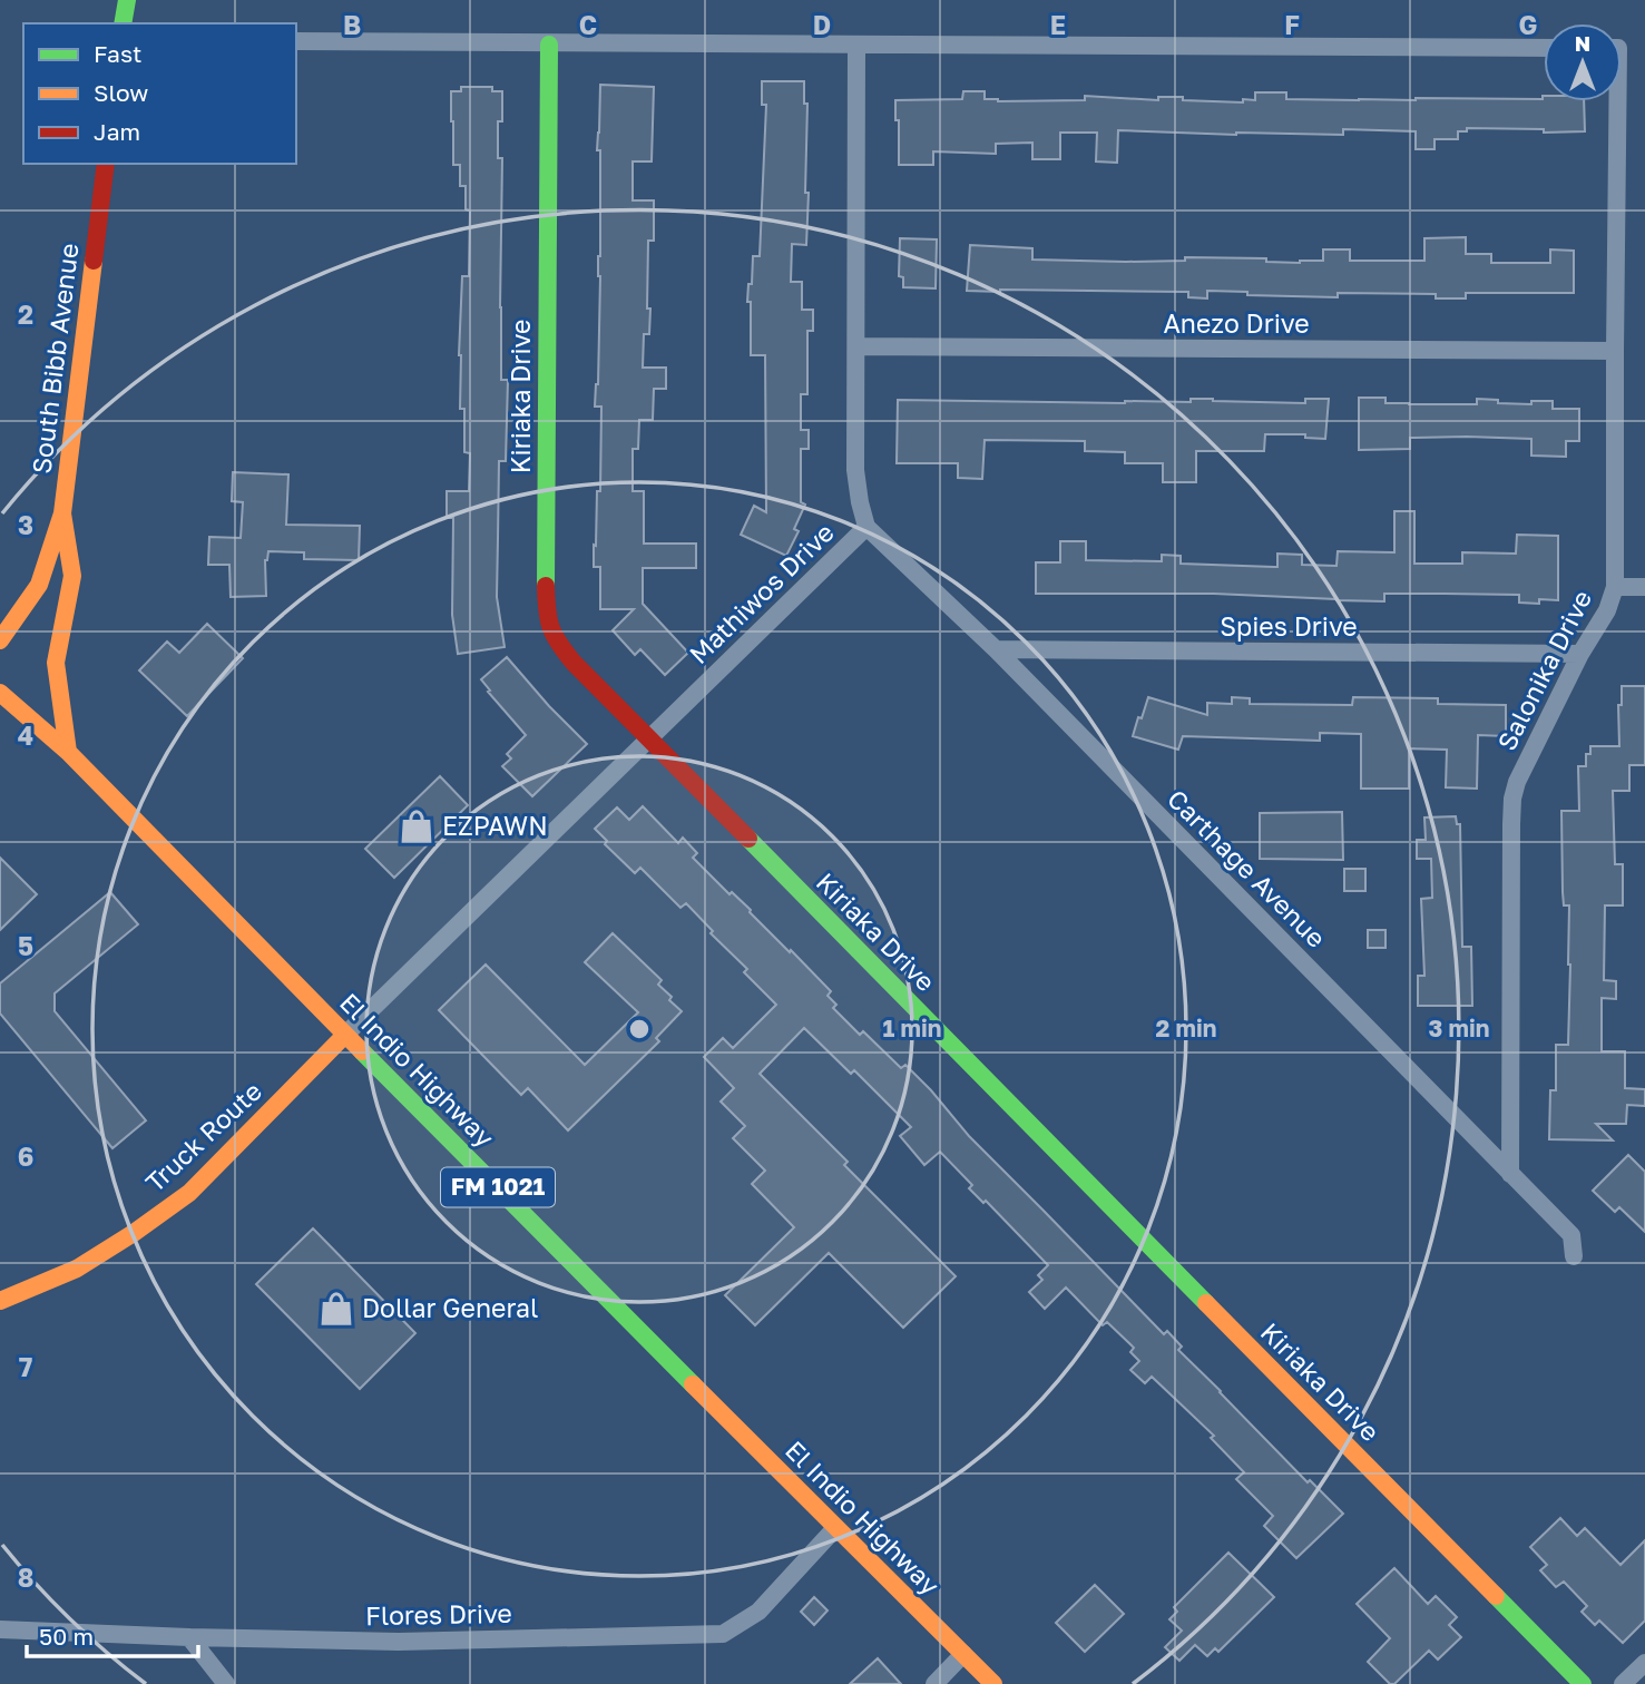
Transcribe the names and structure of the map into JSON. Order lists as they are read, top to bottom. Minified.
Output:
{"streets":{"street":["Anezo Drive","South Bibb Avenue","Kiriaka Drive","Mathiwos Drive","Spies Drive","Salonika Drive","Carthage Avenue","El Indio Highway","Truck Route","FM 1021","Flores Drive"]},"crossings":[["Anezo Drive","Mathiwos Drive"],["Anezo Drive","Salonika Drive"],["Kiriaka Drive","Mathiwos Drive"],["Mathiwos Drive","Carthage Avenue"],["Mathiwos Drive","El Indio Highway"],["Mathiwos Drive","Truck Route"],["Spies Drive","Salonika Drive"],["Spies Drive","Carthage Avenue"],["Salonika Drive","Carthage Avenue"],["El Indio Highway","Truck Route"],["El Indio Highway","Flores Drive"]],"places":{"shop":["EZPAWN","Dollar General"]},"legend":["Fast","Slow","Jam"],"scale_bar":"50 m","north":"top","grid":{"columns":["B","C","D","E","F","G"],"rows":["2","3","4","5","6","7","8"]},"rings":["1 min","2 min","3 min"]}
